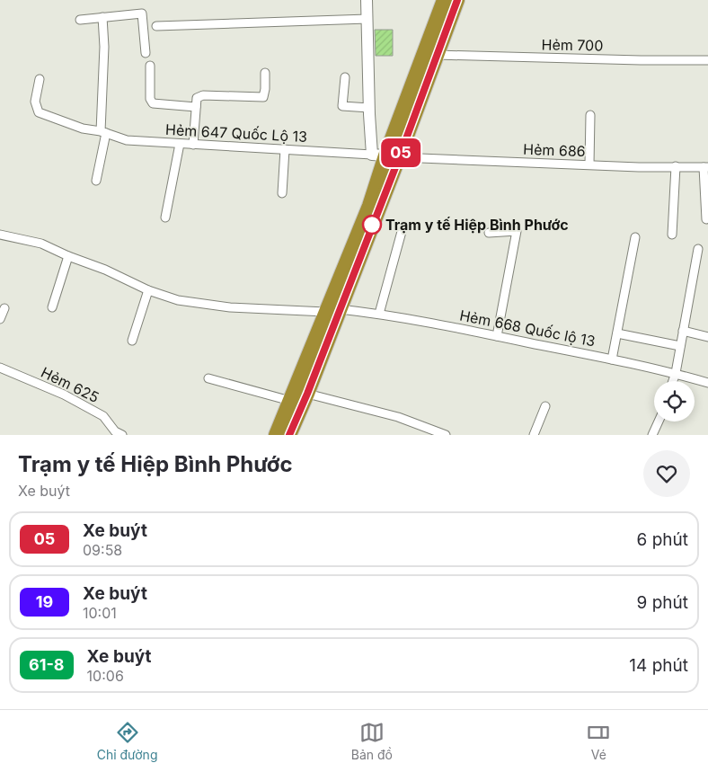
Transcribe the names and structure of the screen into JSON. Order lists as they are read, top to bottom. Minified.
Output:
{"streets":{"street":["Hẻm 700","Hẻm 647 Quốc Lộ 13","Hẻm 686","Hẻm 668 Quốc lộ 13","Hẻm 625"]},"crossings":[["Hẻm 647 Quốc Lộ 13","Hẻm 686"]],"places":["Trạm y tế Hiệp Bình Phước"],"lines":["bus line 05"],"page":{"on_map":"05","heading":["Trạm y tế Hiệp Bình Phước","Xe buýt"],"list":[{"mark":"05","name":"Xe buýt","note":"09:58","value":"6 phút"},{"mark":"19","name":"Xe buýt","note":"10:01","value":"9 phút"},{"mark":"61-8","name":"Xe buýt","note":"10:06","value":"14 phút"}],"tabs":["Chỉ đường","Bản đồ","Vé"]}}
